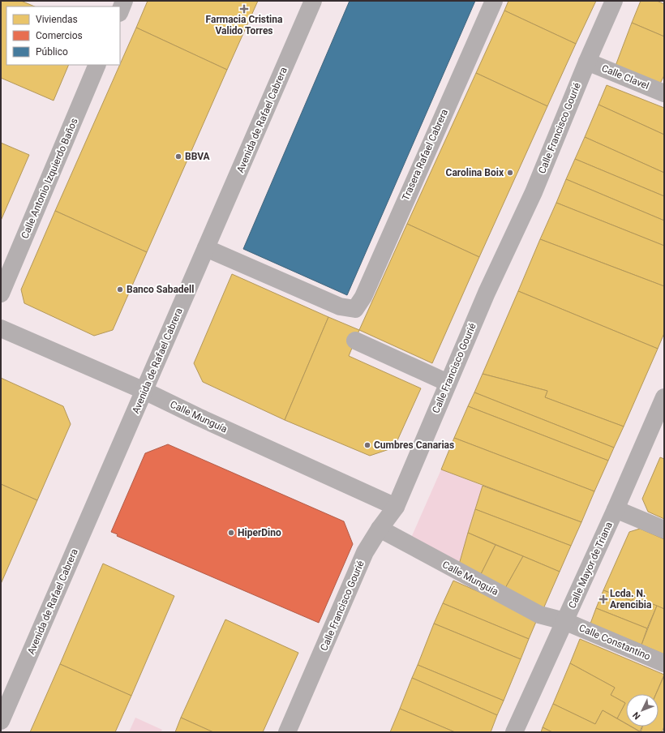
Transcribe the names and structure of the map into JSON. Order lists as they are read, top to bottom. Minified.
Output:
{"streets":{"street":["Calle Clavel","Avenida de Rafael Cabrera","Calle Francisco Gourié","Trasera Rafael Cabrera","Calle Antonio Izquierdo Baños","Calle Munguía","Calle Mayor de Triana","Calle Constantino"]},"crossings":[["Calle Clavel","Calle Francisco Gourié"],["Avenida de Rafael Cabrera","Trasera Rafael Cabrera"],["Avenida de Rafael Cabrera","Calle Munguía"],["Calle Francisco Gourié","Calle Munguía"],["Calle Munguía","Calle Mayor de Triana"],["Calle Munguía","Calle Constantino"],["Calle Mayor de Triana","Calle Constantino"]],"places":{"health":["Farmacia Cristina Valido Torres","Lcda. N. Arencibia"],"other":["BBVA","Carolina Boix","Banco Sabadell","Cumbres Canarias","HiperDino"]},"legend":["Viviendas","Comercios","Público"],"north":"bottom left"}
